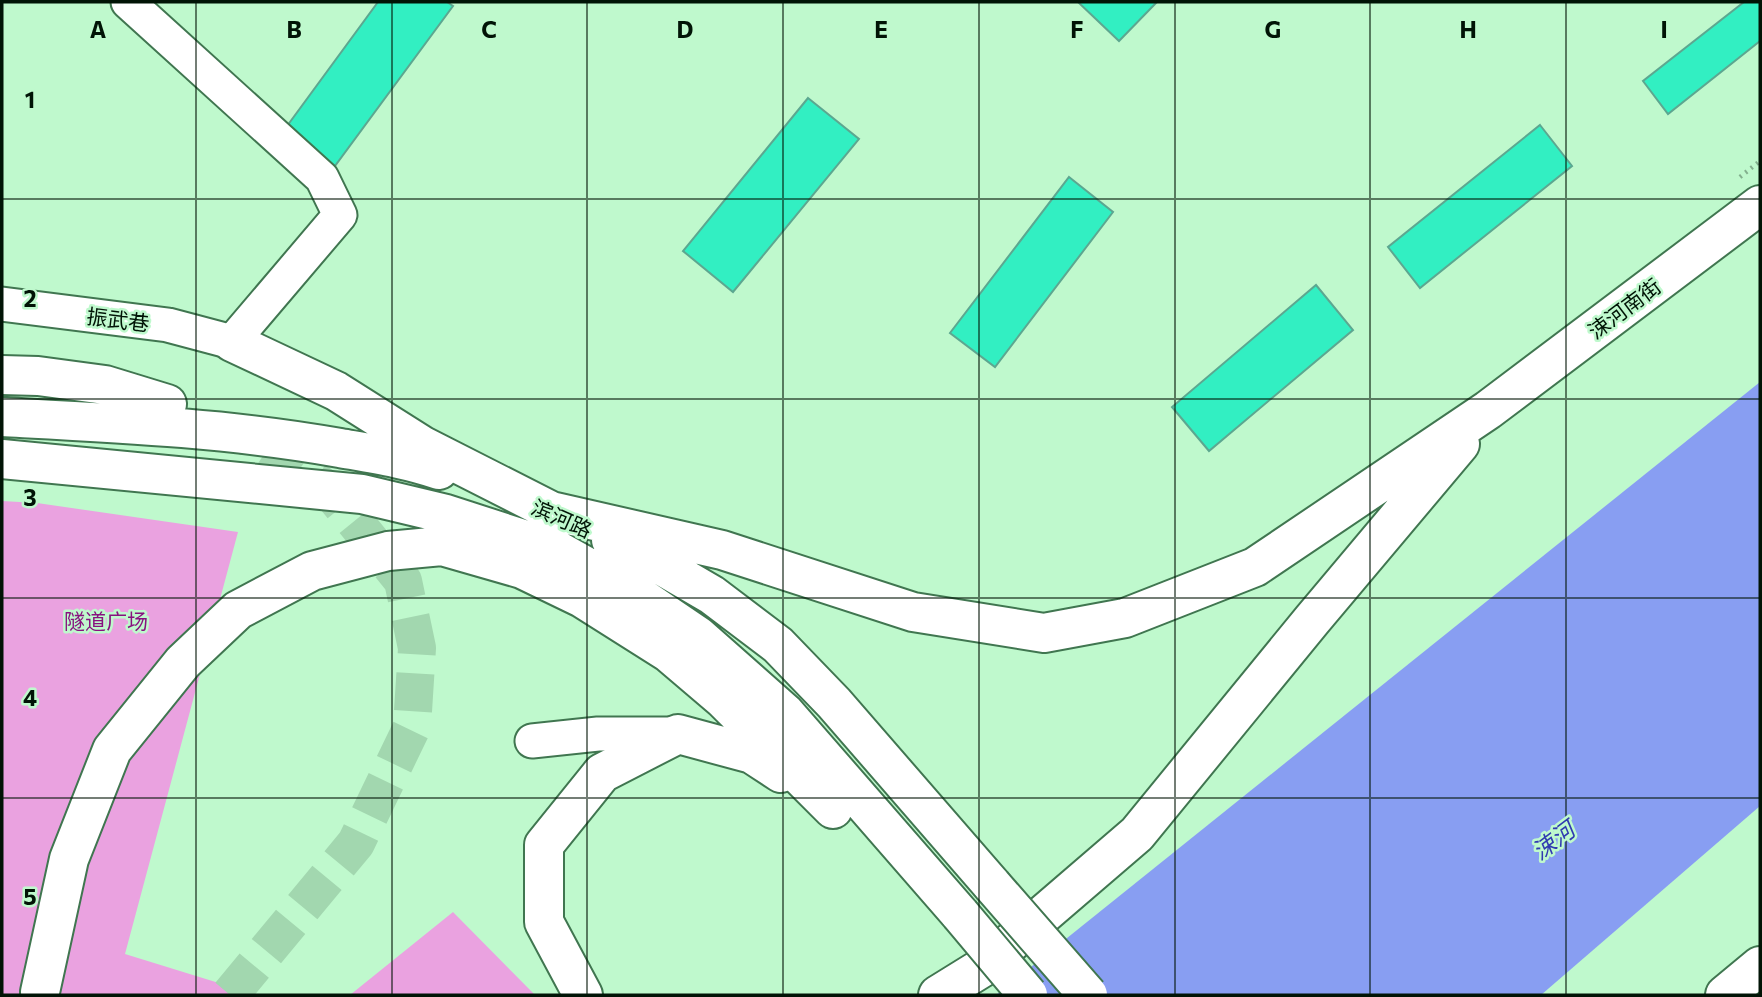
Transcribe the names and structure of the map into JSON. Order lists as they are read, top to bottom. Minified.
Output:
{"streets":{"main road":["涑河南街","滨河路"],"street":["振武巷"]},"water":["涑河"],"parks":["隧道广场"],"grid":{"columns":["A","B","C","D","E","F","G","H","I"],"rows":["1","2","3","4","5"]}}
